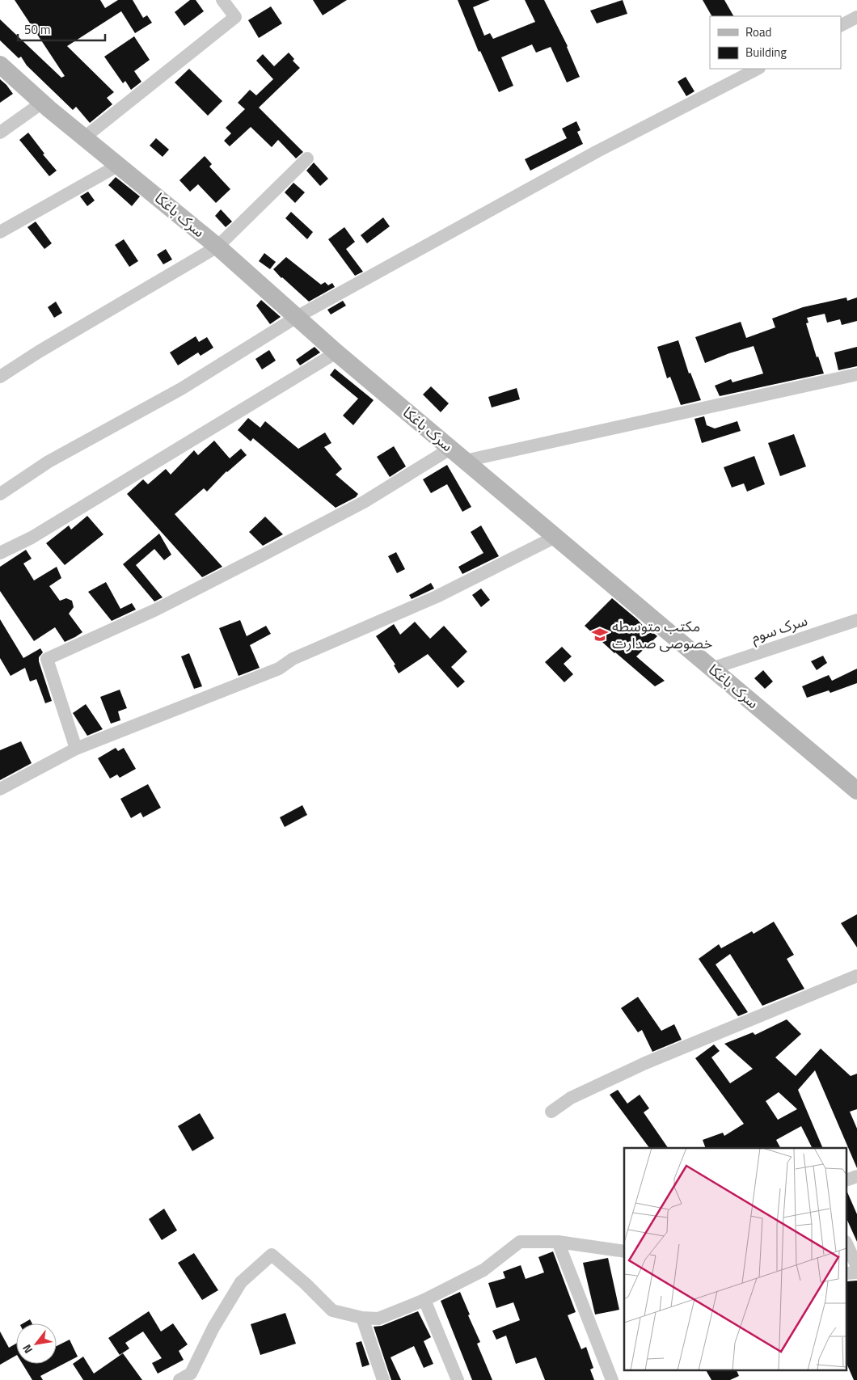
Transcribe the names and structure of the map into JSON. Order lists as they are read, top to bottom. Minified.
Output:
{"streets":{"street":["سرک باغکا","سرک سوم"]},"crossings":[["سرک باغکا","سرک سوم"]],"places":{"school or university":["مکتب متوسطه خصوصی صدارت"]},"legend":["Road","Building"],"scale_bar":"50 m","north":"bottom left"}
